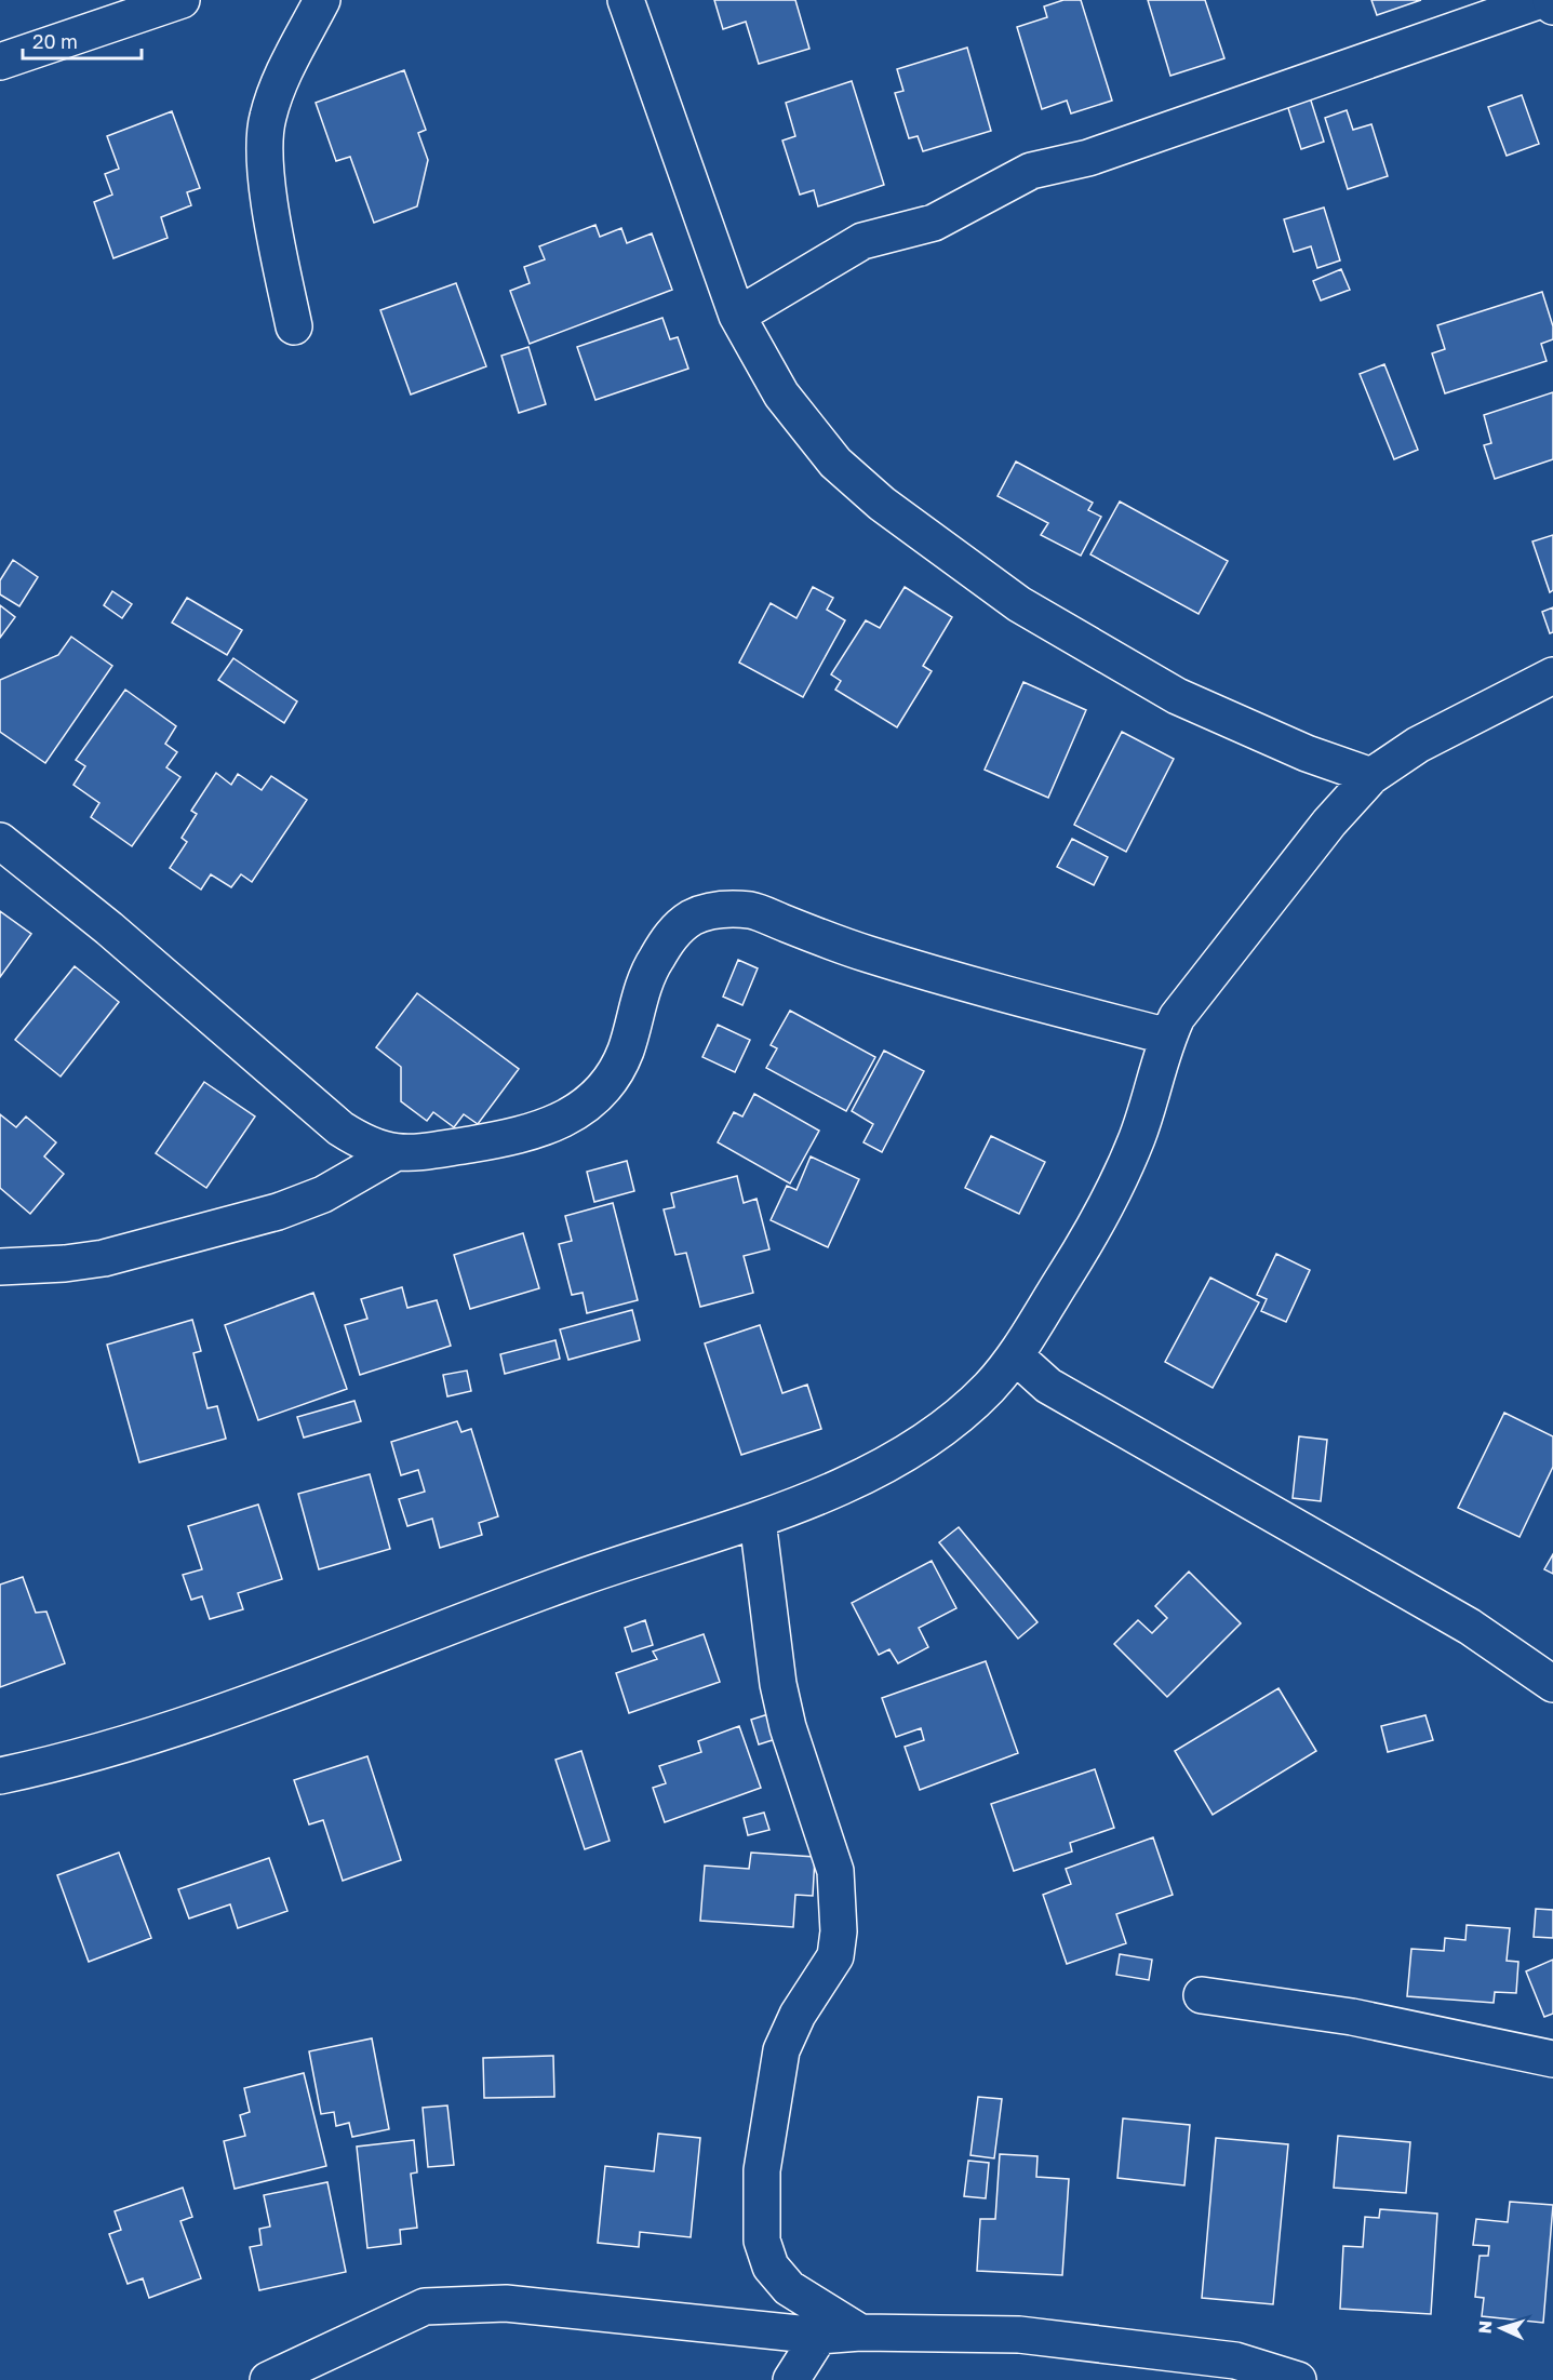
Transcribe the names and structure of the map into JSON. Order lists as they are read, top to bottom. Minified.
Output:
{"scale_bar":"20 m","north":"left"}
